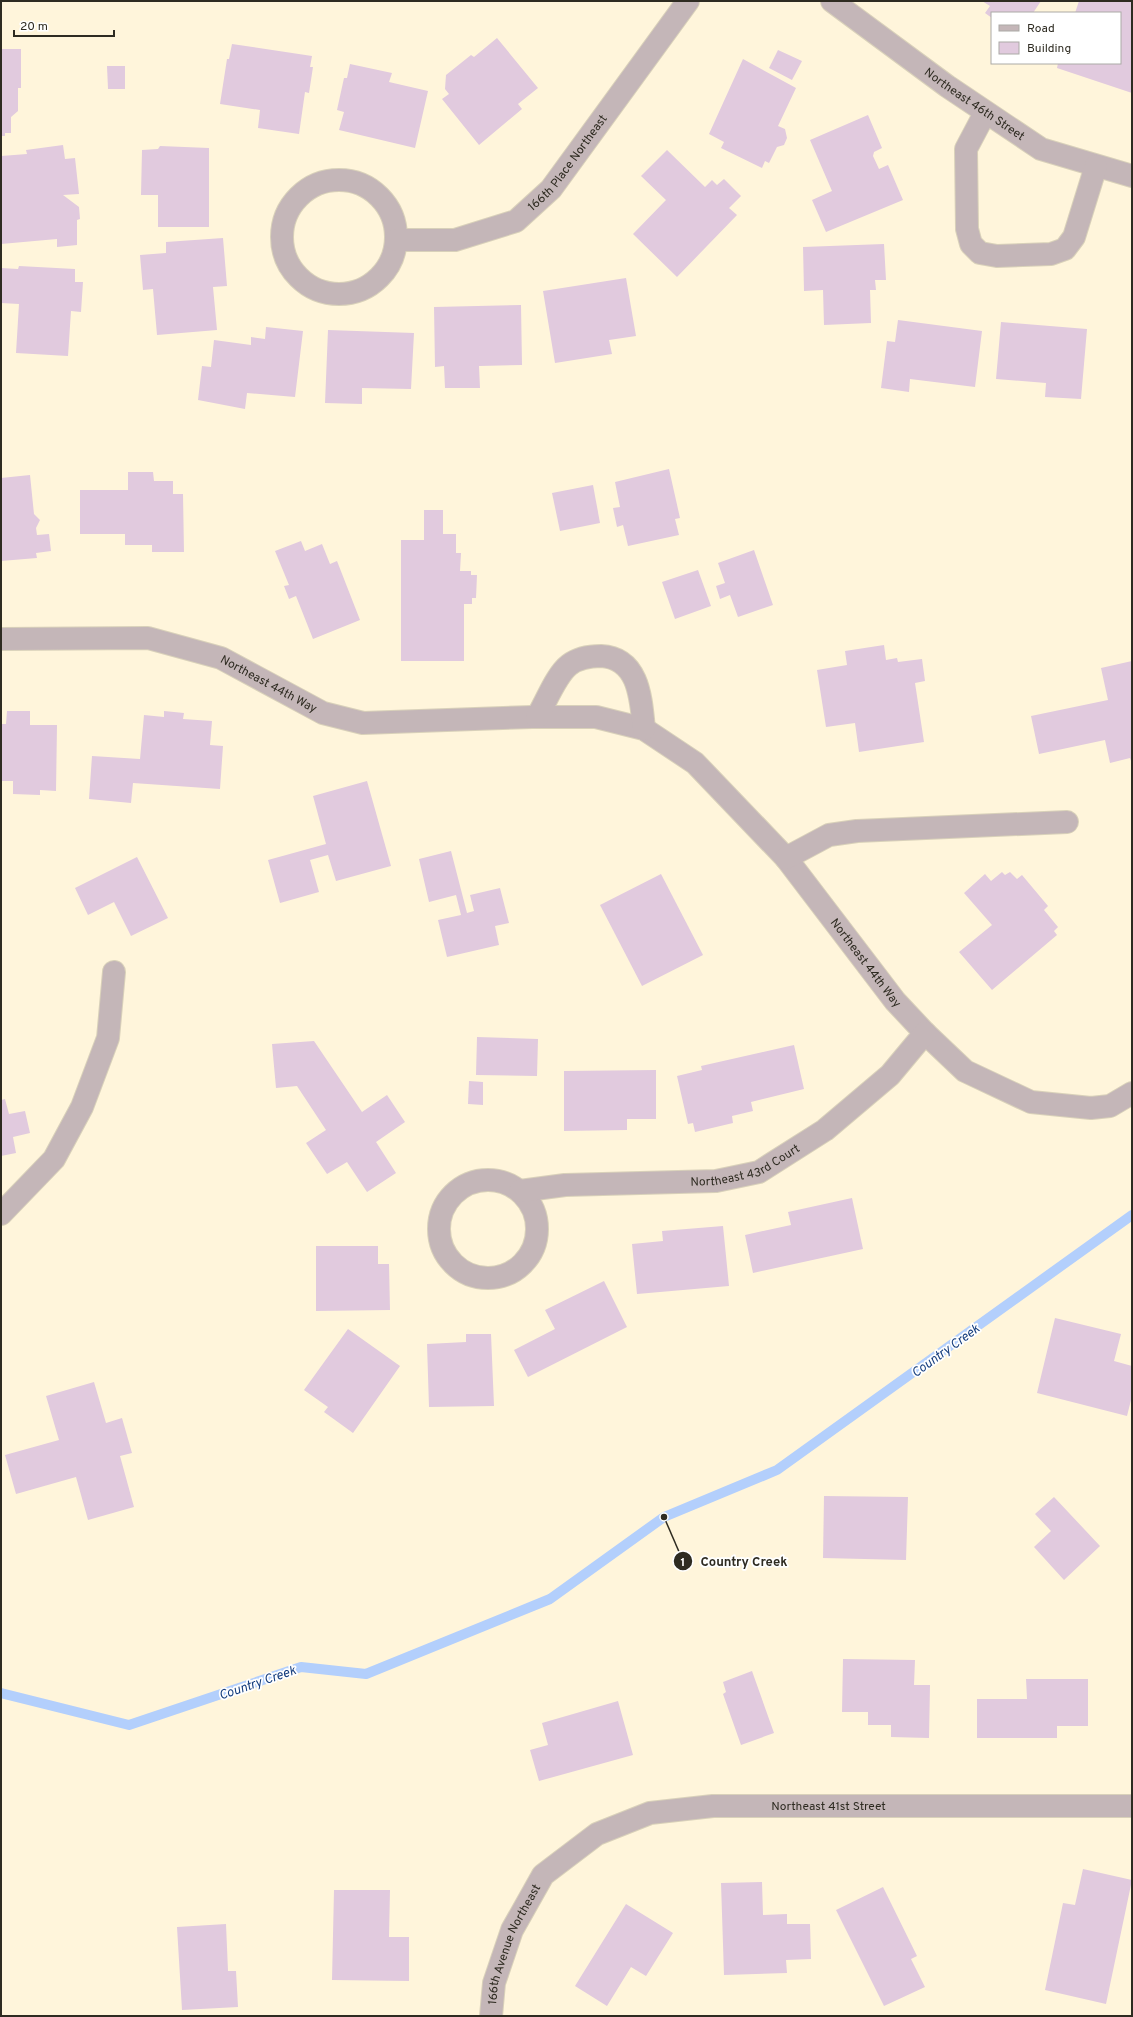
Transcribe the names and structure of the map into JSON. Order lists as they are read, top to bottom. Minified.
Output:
{"streets":{"street":["Northeast 46th Street","166th Place Northeast","Northeast 44th Way","Northeast 43rd Court","Northeast 41st Street","166th Avenue Northeast"]},"crossings":[["Northeast 44th Way","Northeast 43rd Court"],["Northeast 41st Street","166th Avenue Northeast"]],"water":["Country Creek"],"places":["Country Creek"],"legend":["Road","Building"],"scale_bar":"20 m"}
